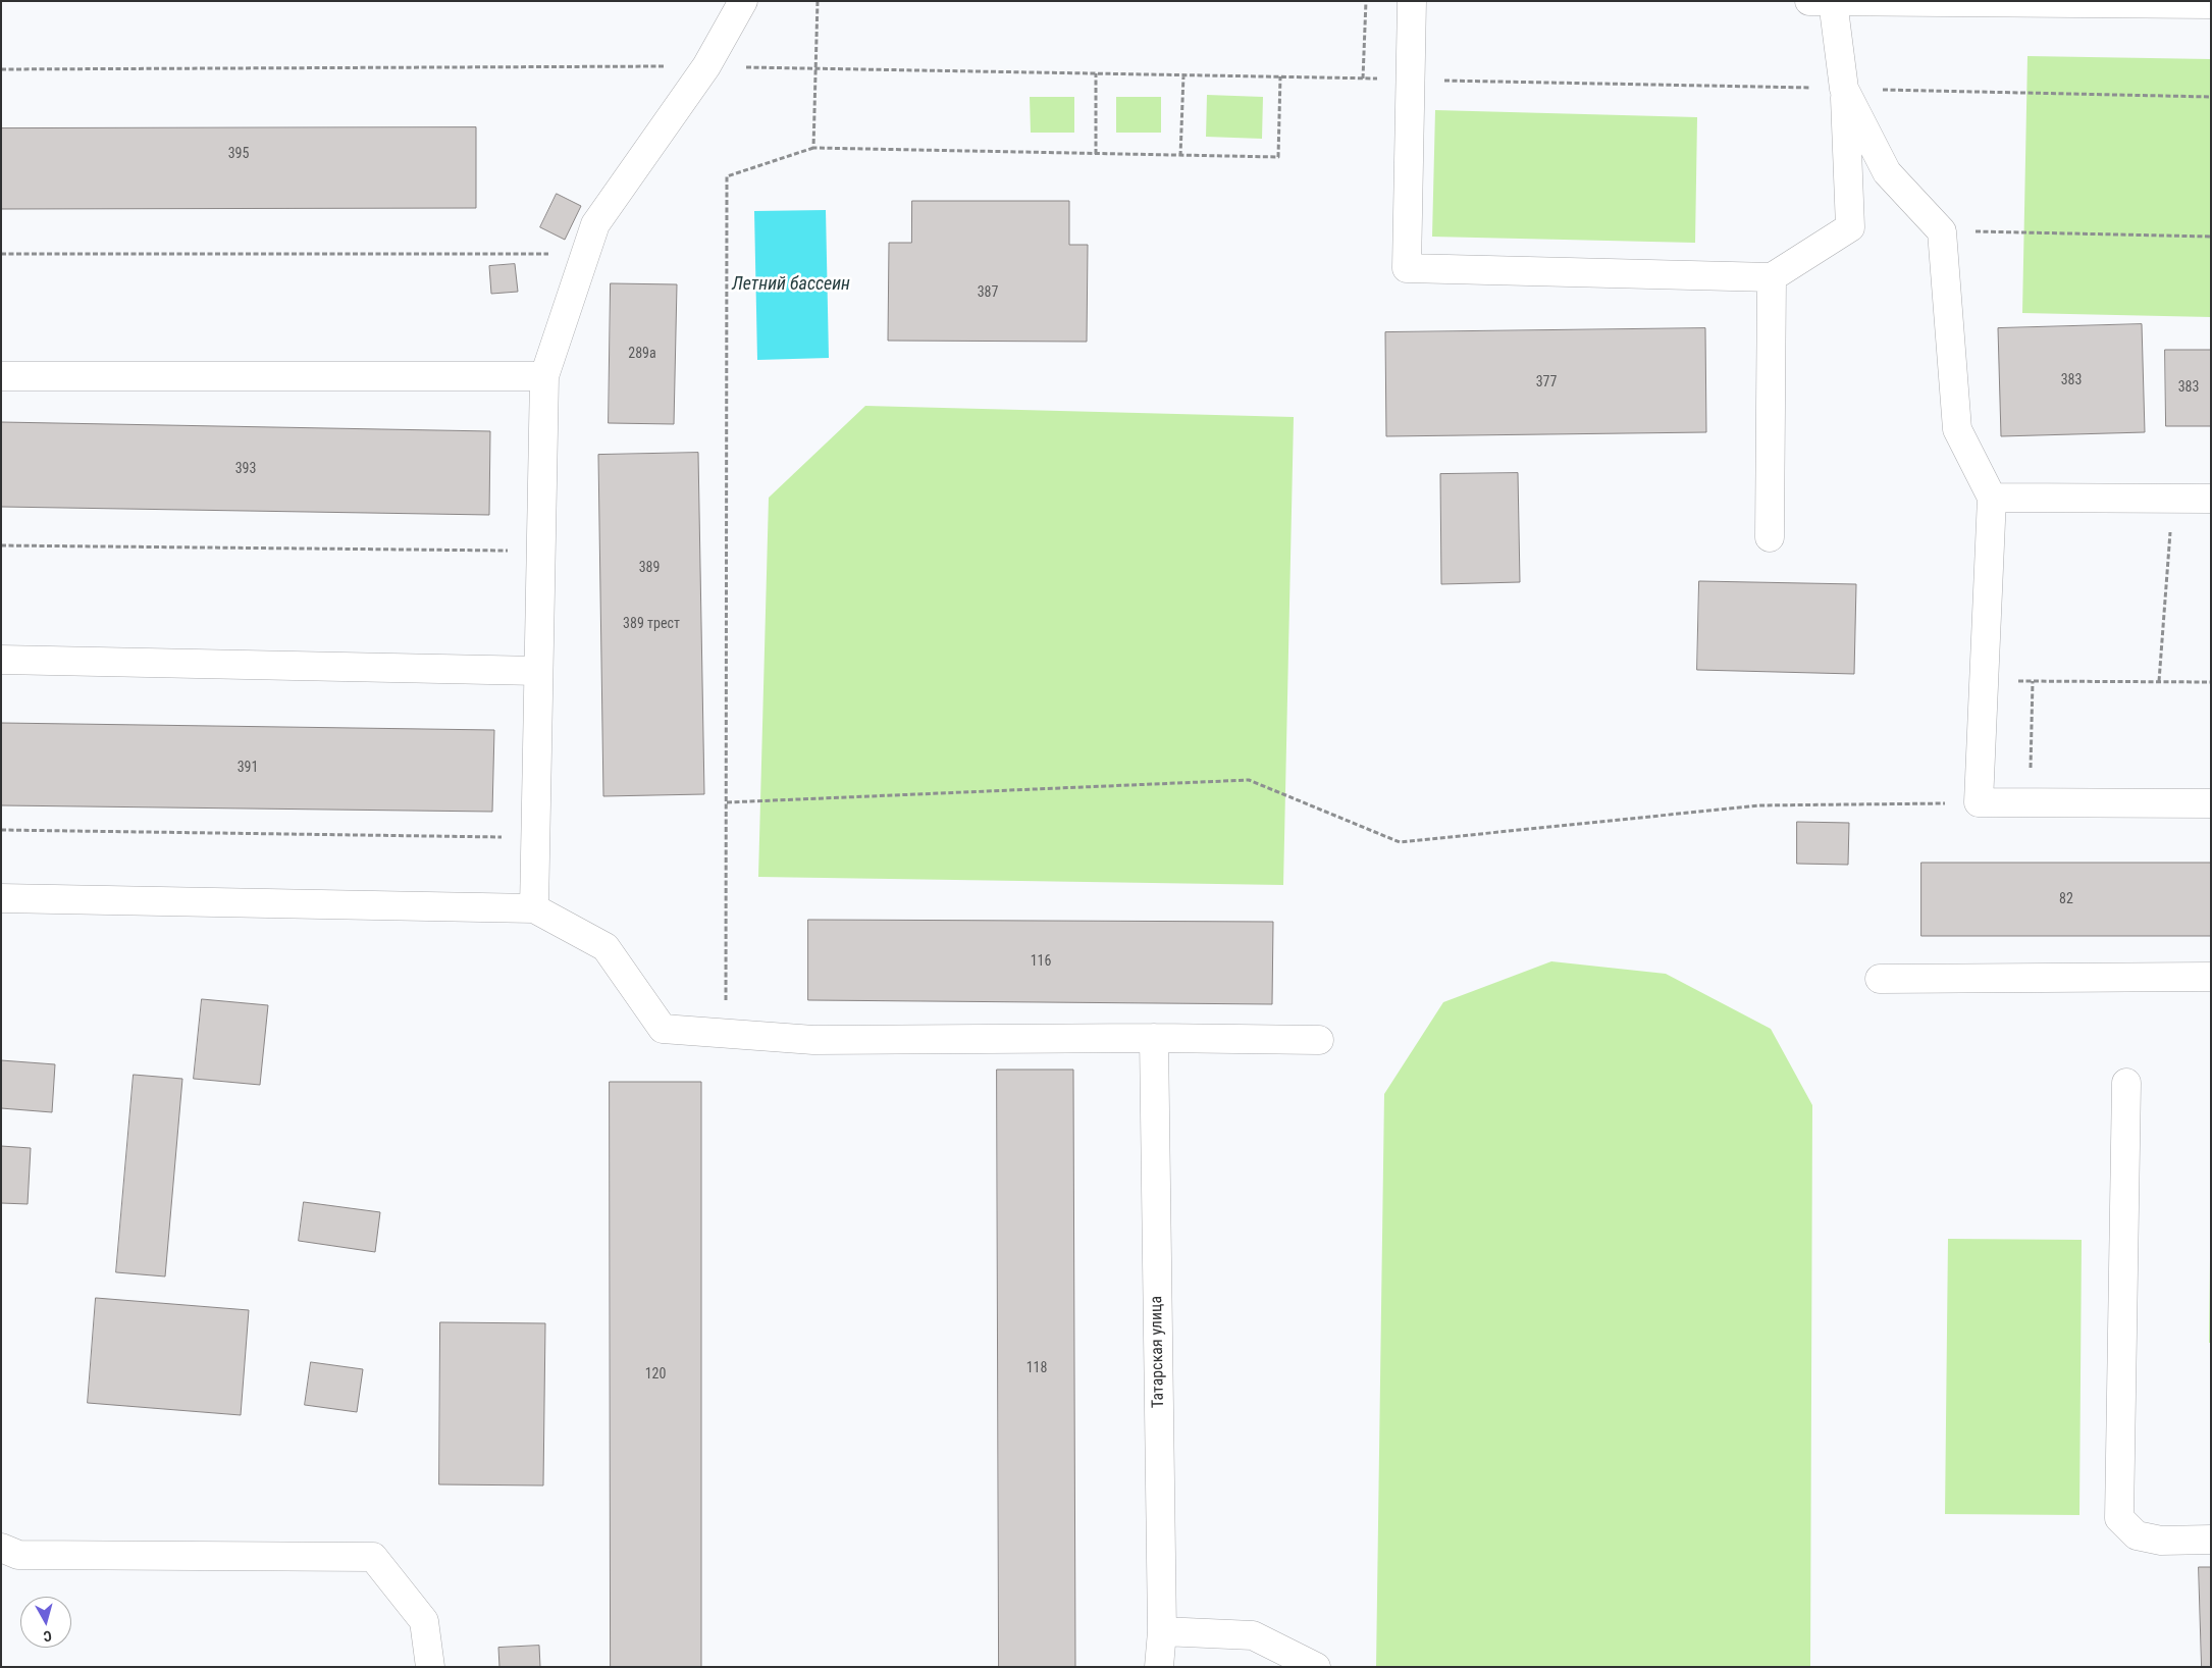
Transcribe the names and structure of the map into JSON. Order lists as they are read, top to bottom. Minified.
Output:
{"streets":{"street":["Татарская улица"]},"water":["Летний бассеин"],"house_numbers":["395","387","289а","383","377","383","393","389","389 трест","391","82","116","118","120"],"north":"bottom"}
